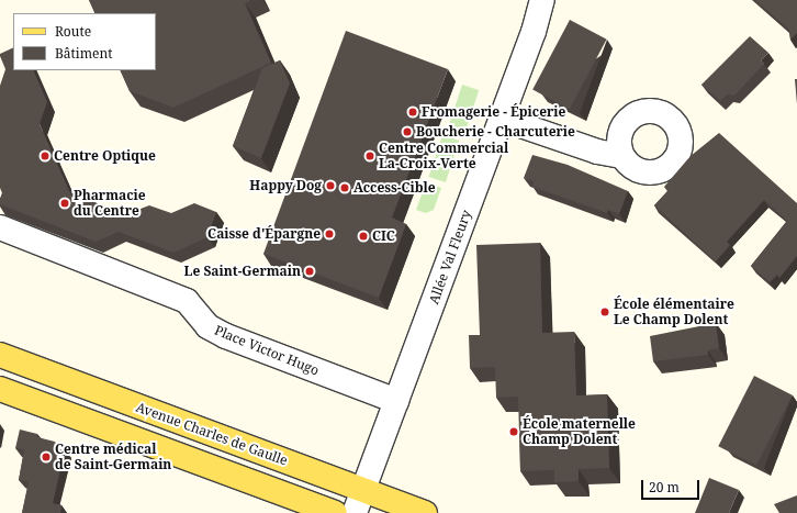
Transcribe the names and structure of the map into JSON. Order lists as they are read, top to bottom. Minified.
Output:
{"streets":{"main road":["Avenue Charles de Gaulle"],"street":["Allée Val Fleury","Place Victor Hugo"]},"crossings":[["Allée Val Fleury","Place Victor Hugo"],["Allée Val Fleury","Avenue Charles de Gaulle"]],"places":["Fromagerie - Épicerie","Boucherie - Charcuterie","Centre Optique","Centre Commercial La-Croix-Verte","Happy Dog","Access-Cible","Pharmacie du Centre","Caisse d'Épargne","CIC","Le Saint-Germain","École élémentaire Le Champ Dolent","École maternelle Champ Dolent","Centre médical de Saint-Germain"],"legend":["Route","Bâtiment"],"scale_bar":"20 m"}
